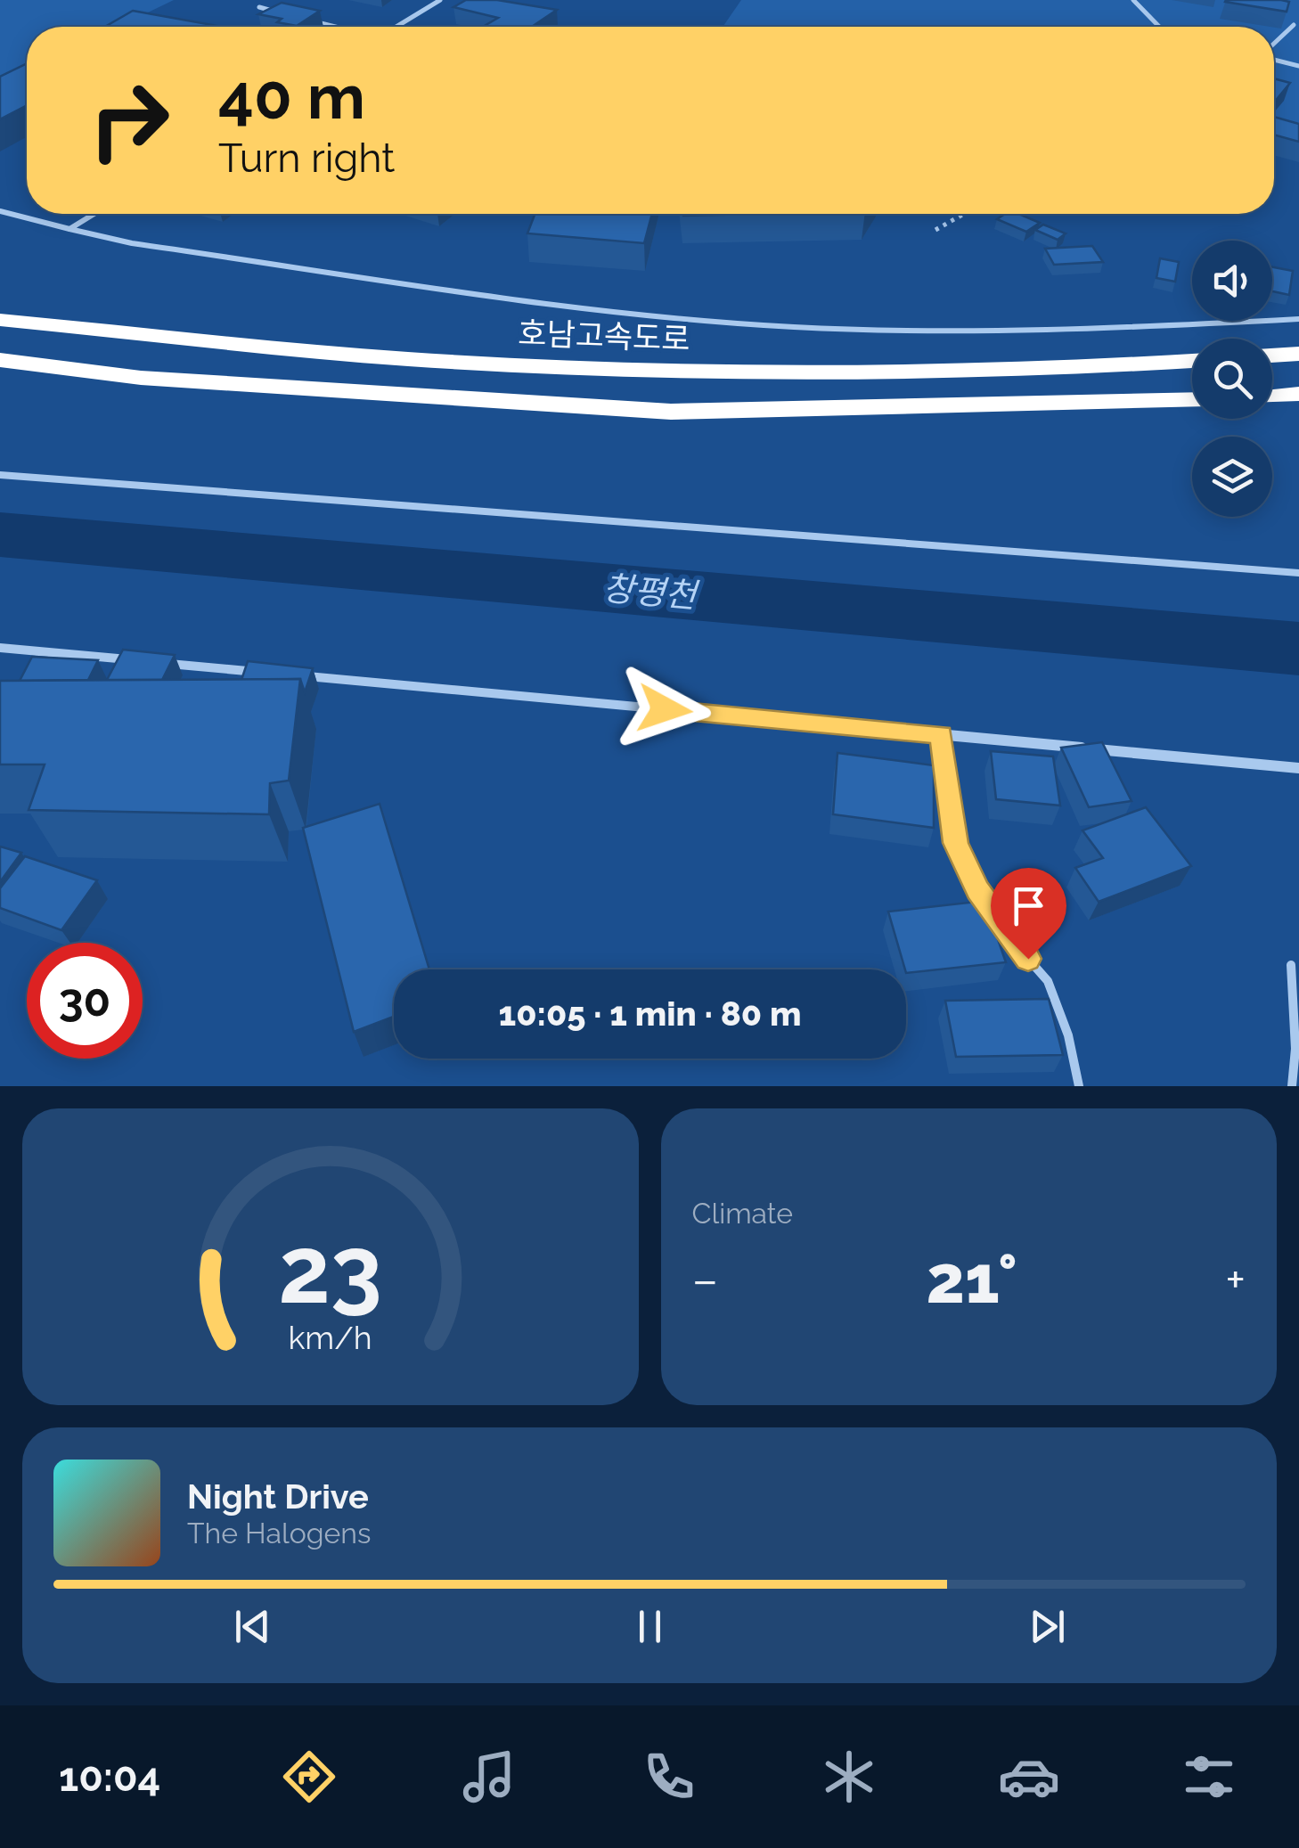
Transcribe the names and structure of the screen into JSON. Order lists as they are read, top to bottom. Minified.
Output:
{"streets":{"highway":["호남고속도로"]},"water":["창평천"],"page":{"turn":["40 m","Turn right"],"limit":"30","trip":"10:05 · 1 min · 80 m","tile":"Climate","heat":["−","21°","+"],"song":["Night Drive","The Halogens"],"tabs":"10:04","gauge":["23","km/h"]}}
